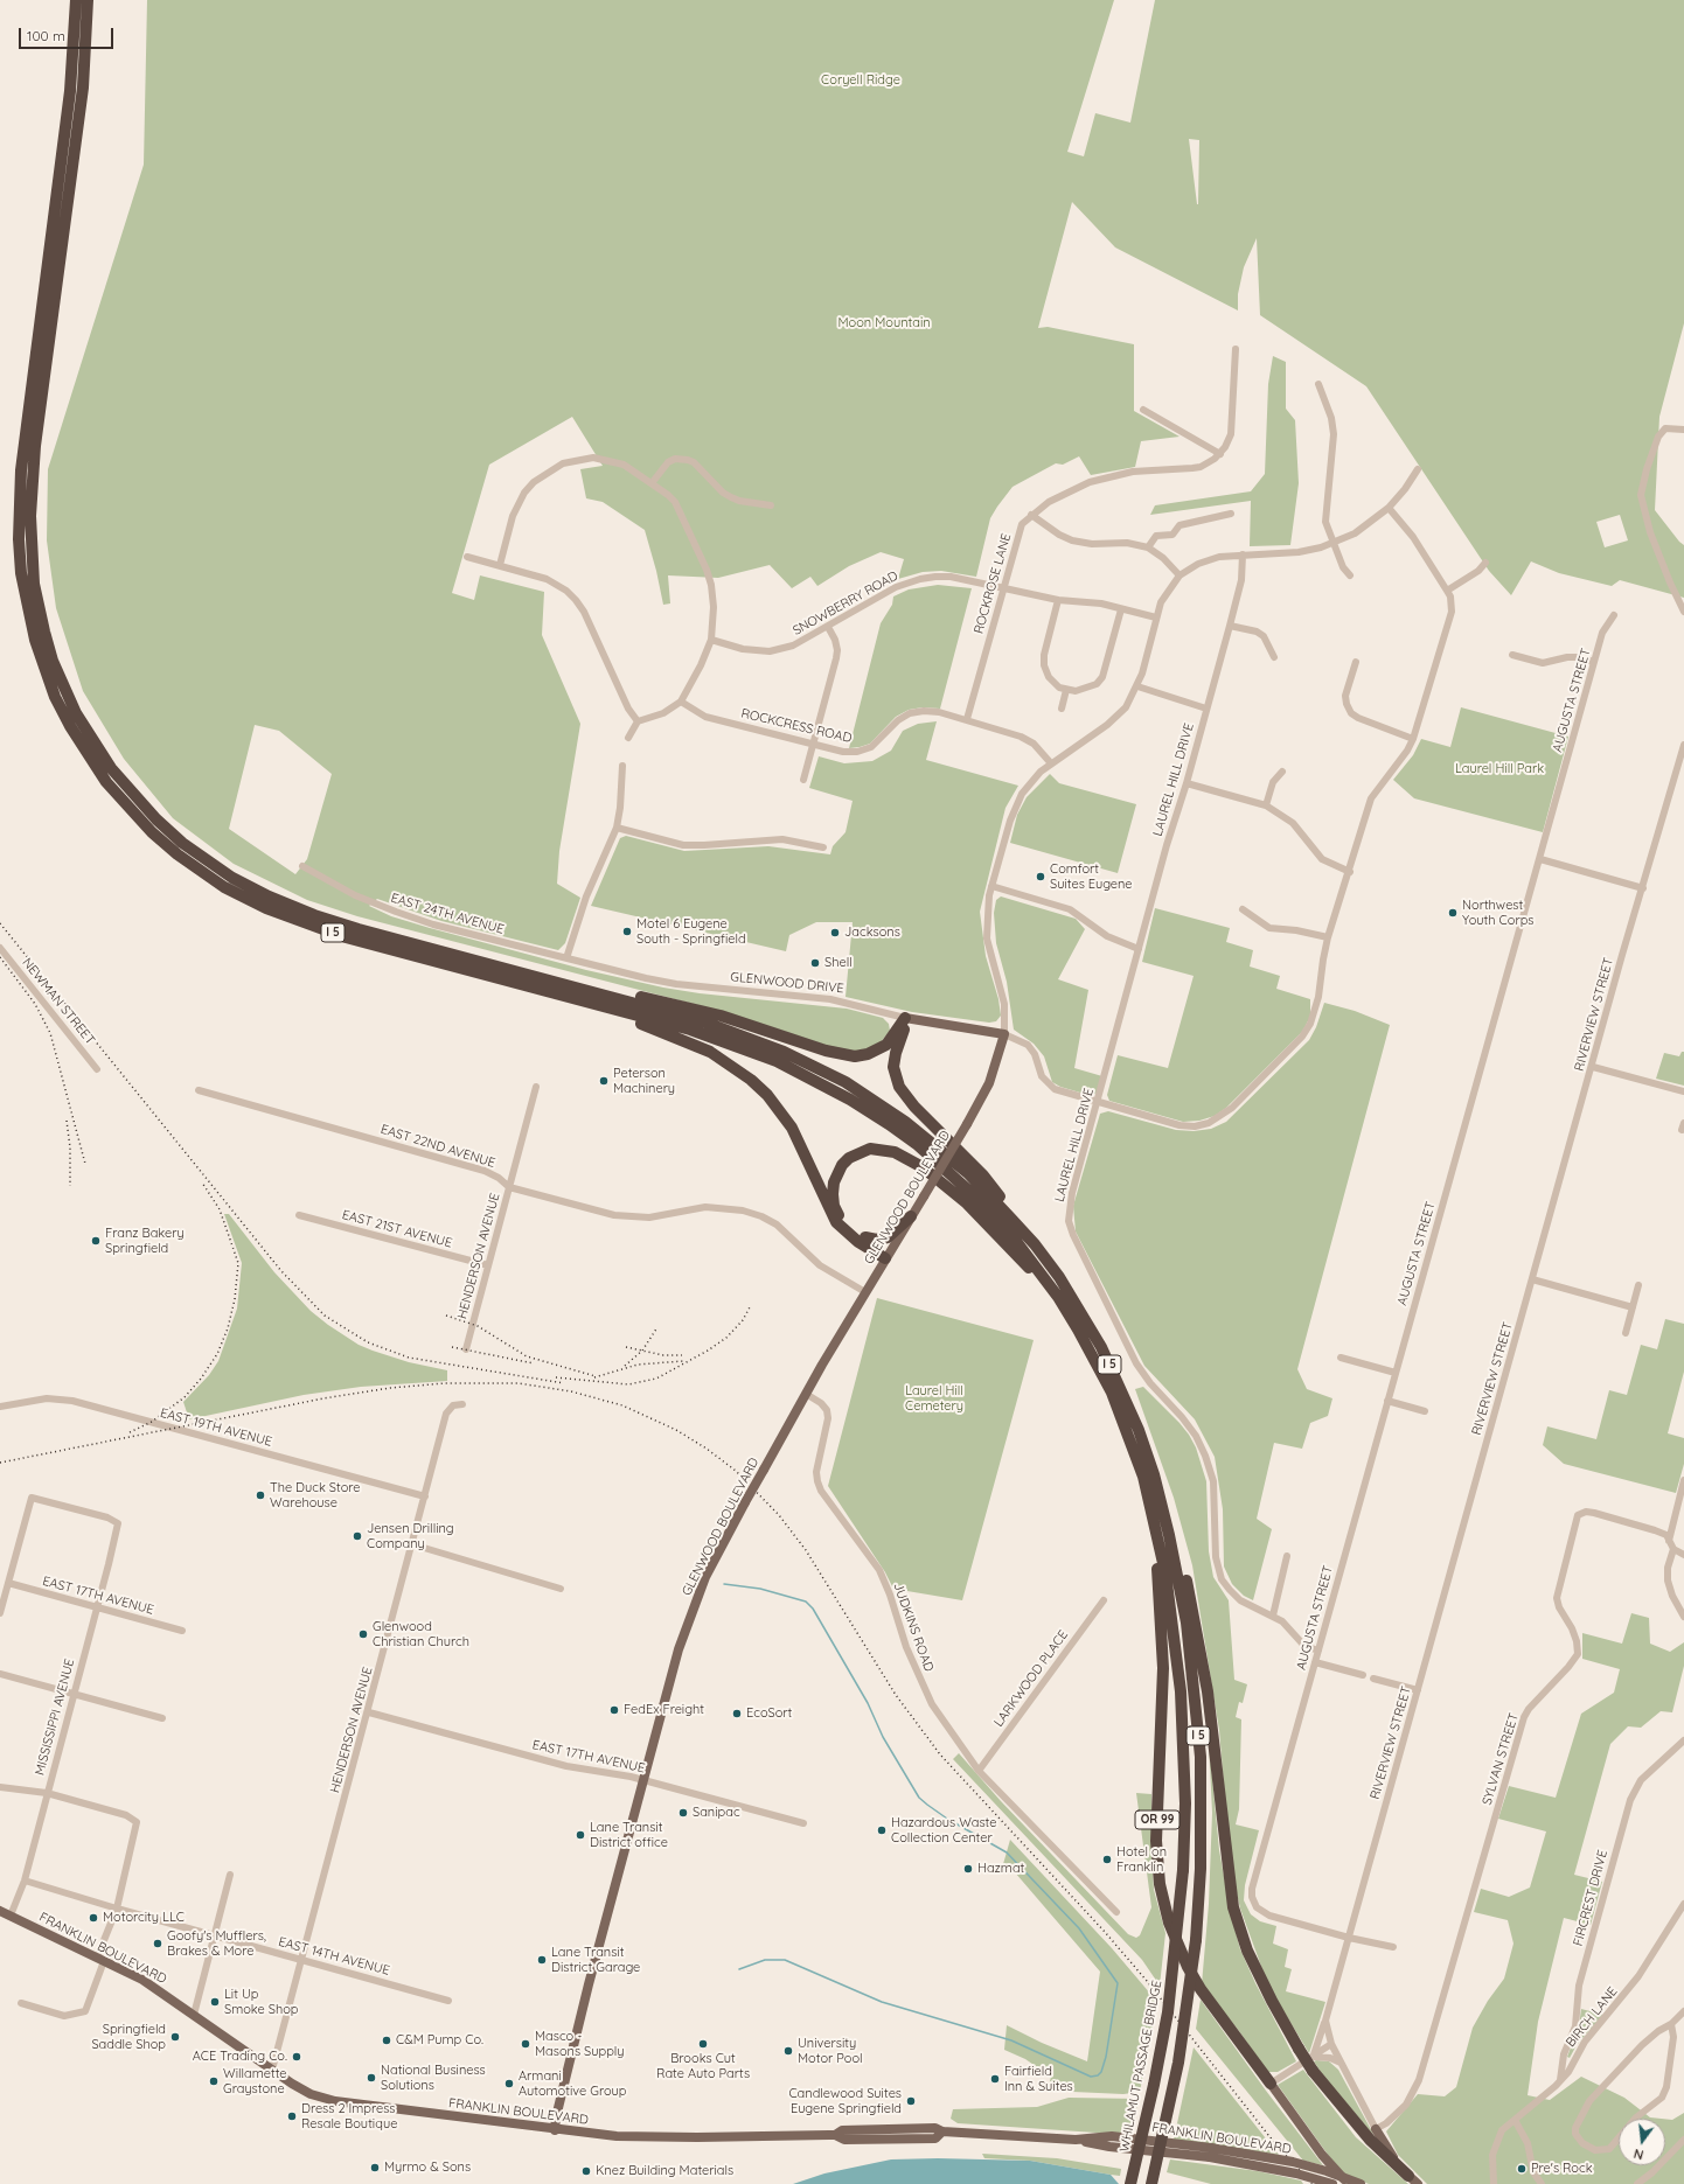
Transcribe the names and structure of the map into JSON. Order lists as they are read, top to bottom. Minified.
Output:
{"streets":{"highway":["I 5","OR 99","WHILAMUT PASSAGE BRIDGE"],"main road":["GLENWOOD DRIVE","GLENWOOD BOULEVARD","FRANKLIN BOULEVARD"],"street":["ROCKROSE LANE","SNOWBERRY ROAD","AUGUSTA STREET","ROCKCRESS ROAD","LAUREL HILL DRIVE","EAST 24TH AVENUE","NEWMAN STREET","RIVERVIEW STREET","EAST 22ND AVENUE","EAST 21ST AVENUE","HENDERSON AVENUE","EAST 19TH AVENUE","EAST 17TH AVENUE","JUDKINS ROAD","LARKWOOD PLACE","MISSISSIPPI AVENUE","SYLVAN STREET","FIRCREST DRIVE","EAST 14TH AVENUE","BIRCH LANE"]},"crossings":[["ROCKROSE LANE","SNOWBERRY ROAD"],["ROCKROSE LANE","ROCKCRESS ROAD"],["AUGUSTA STREET","LAUREL HILL DRIVE"],["AUGUSTA STREET","RIVERVIEW STREET"],["EAST 24TH AVENUE","GLENWOOD DRIVE"],["I 5","OR 99"],["I 5","WHILAMUT PASSAGE BRIDGE"],["GLENWOOD DRIVE","GLENWOOD BOULEVARD"],["RIVERVIEW STREET","SYLVAN STREET"],["EAST 22ND AVENUE","GLENWOOD BOULEVARD"],["EAST 22ND AVENUE","HENDERSON AVENUE"],["GLENWOOD BOULEVARD","EAST 17TH AVENUE"],["GLENWOOD BOULEVARD","JUDKINS ROAD"],["GLENWOOD BOULEVARD","FRANKLIN BOULEVARD"],["EAST 21ST AVENUE","HENDERSON AVENUE"],["HENDERSON AVENUE","EAST 19TH AVENUE"],["HENDERSON AVENUE","EAST 17TH AVENUE"],["HENDERSON AVENUE","FRANKLIN BOULEVARD"],["HENDERSON AVENUE","EAST 14TH AVENUE"],["EAST 17TH AVENUE","MISSISSIPPI AVENUE"],["JUDKINS ROAD","LARKWOOD PLACE"],["MISSISSIPPI AVENUE","FRANKLIN BOULEVARD"],["MISSISSIPPI AVENUE","EAST 14TH AVENUE"],["OR 99","WHILAMUT PASSAGE BRIDGE"],["FIRCREST DRIVE","BIRCH LANE"]],"parks":["Coryell Ridge","Moon Mountain","Laurel Hill Park","Laurel Hill Cemetery"],"places":["Comfort Suites Eugene","Northwest Youth Corps","Motel 6 Eugene South - Springfield","Jacksons","Shell","Peterson Machinery","Franz Bakery Springfield","The Duck Store Warehouse","Jensen Drilling Company","Glenwood Christian Church","FedEx Freight","EcoSort","Sanipac","Hazardous Waste Collection Center","Lane Transit District office","Hotel on Franklin","Hazmat","Motorcity LLC","Goofy's Mufflers, Brakes & More","Lane Transit District Garage","Lit Up Smoke Shop","Springfield Saddle Shop","C&M Pump Co.","Masco - Masons Supply","Brooks Cut Rate Auto Parts","University Motor Pool","ACE Trading Co.","National Business Solutions","Fairfield Inn & Suites","Willamette Graystone","Armani Automotive Group","Candlewood Suites Eugene Springfield","Dress 2 Impress Resale Boutique","Myrmo & Sons","Pre's Rock","Knez Building Materials"],"scale_bar":"100 m","north":"bottom"}
